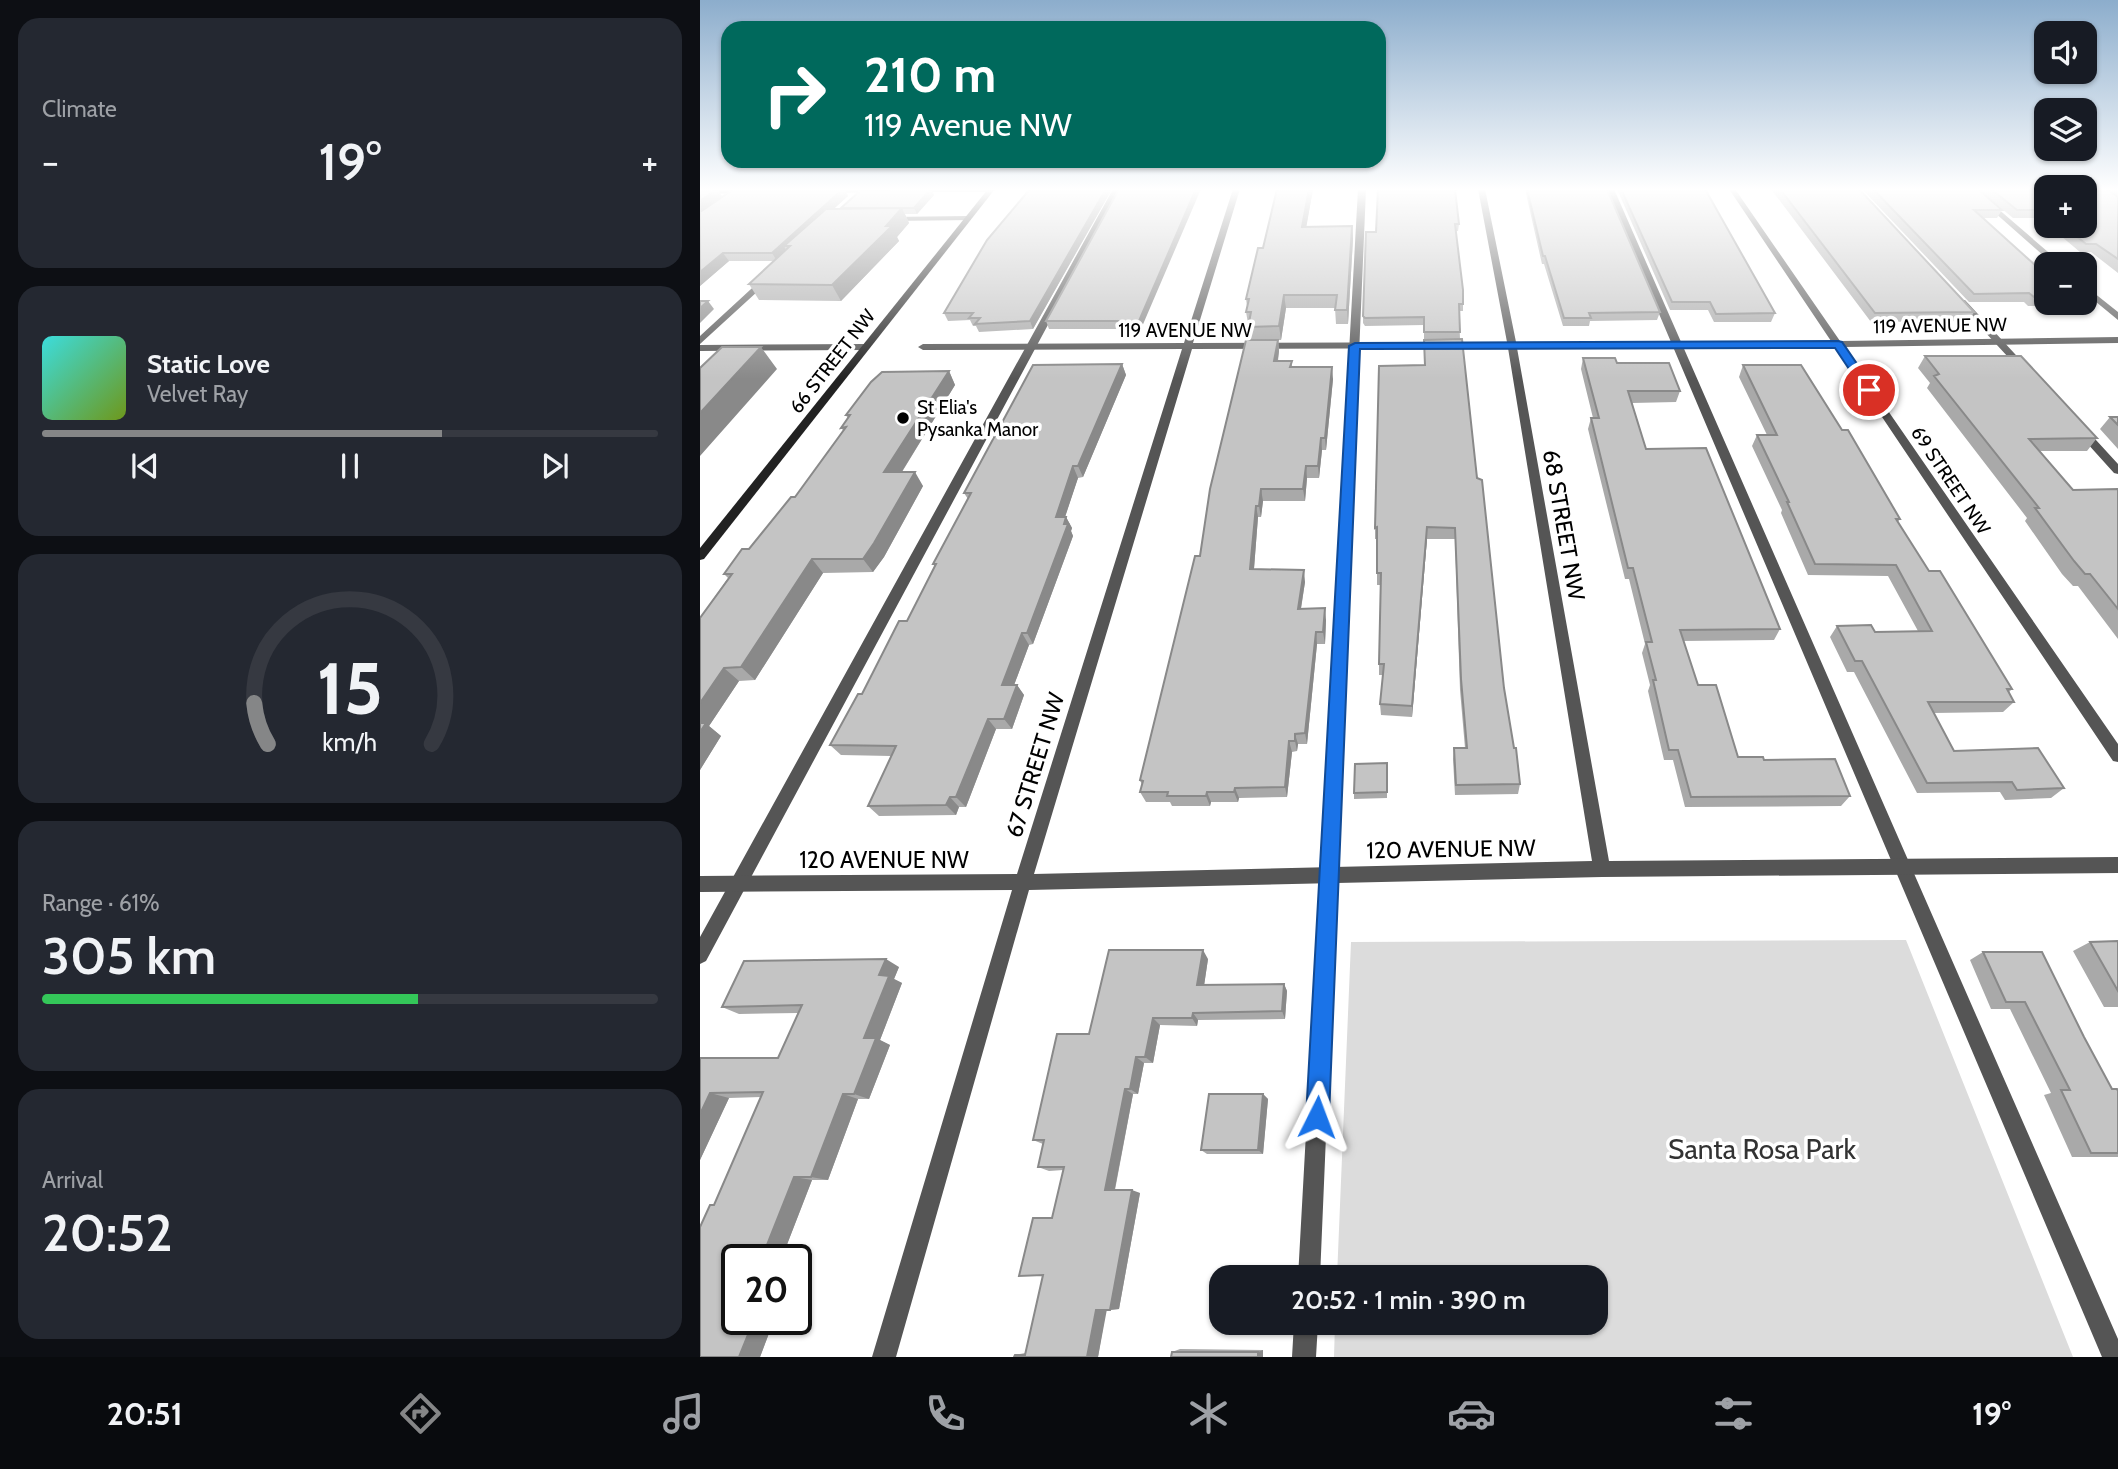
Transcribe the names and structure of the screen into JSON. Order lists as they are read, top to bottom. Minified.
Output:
{"streets":{"main road":["66 STREET NW"],"street":["119 AVENUE NW","69 STREET NW","68 STREET NW","67 STREET NW","120 AVENUE NW"]},"crossings":[["119 AVENUE NW","69 STREET NW"],["119 AVENUE NW","68 STREET NW"],["119 AVENUE NW","67 STREET NW"],["68 STREET NW","120 AVENUE NW"],["67 STREET NW","120 AVENUE NW"]],"parks":["Santa Rosa Park"],"places":["St Elia's Pysanka Manor"],"page":{"tile":["Climate",["Range · 61%","305 km"],["Arrival","20:52"]],"map_buttons":["+","−"],"turn":["210 m","119 Avenue NW"],"heat":["−","19°","+"],"song":["Static Love","Velvet Ray"],"limit":"20","trip":"20:52 · 1 min · 390 m","tabs":["20:51","19°"],"gauge":["15","km/h"]}}
